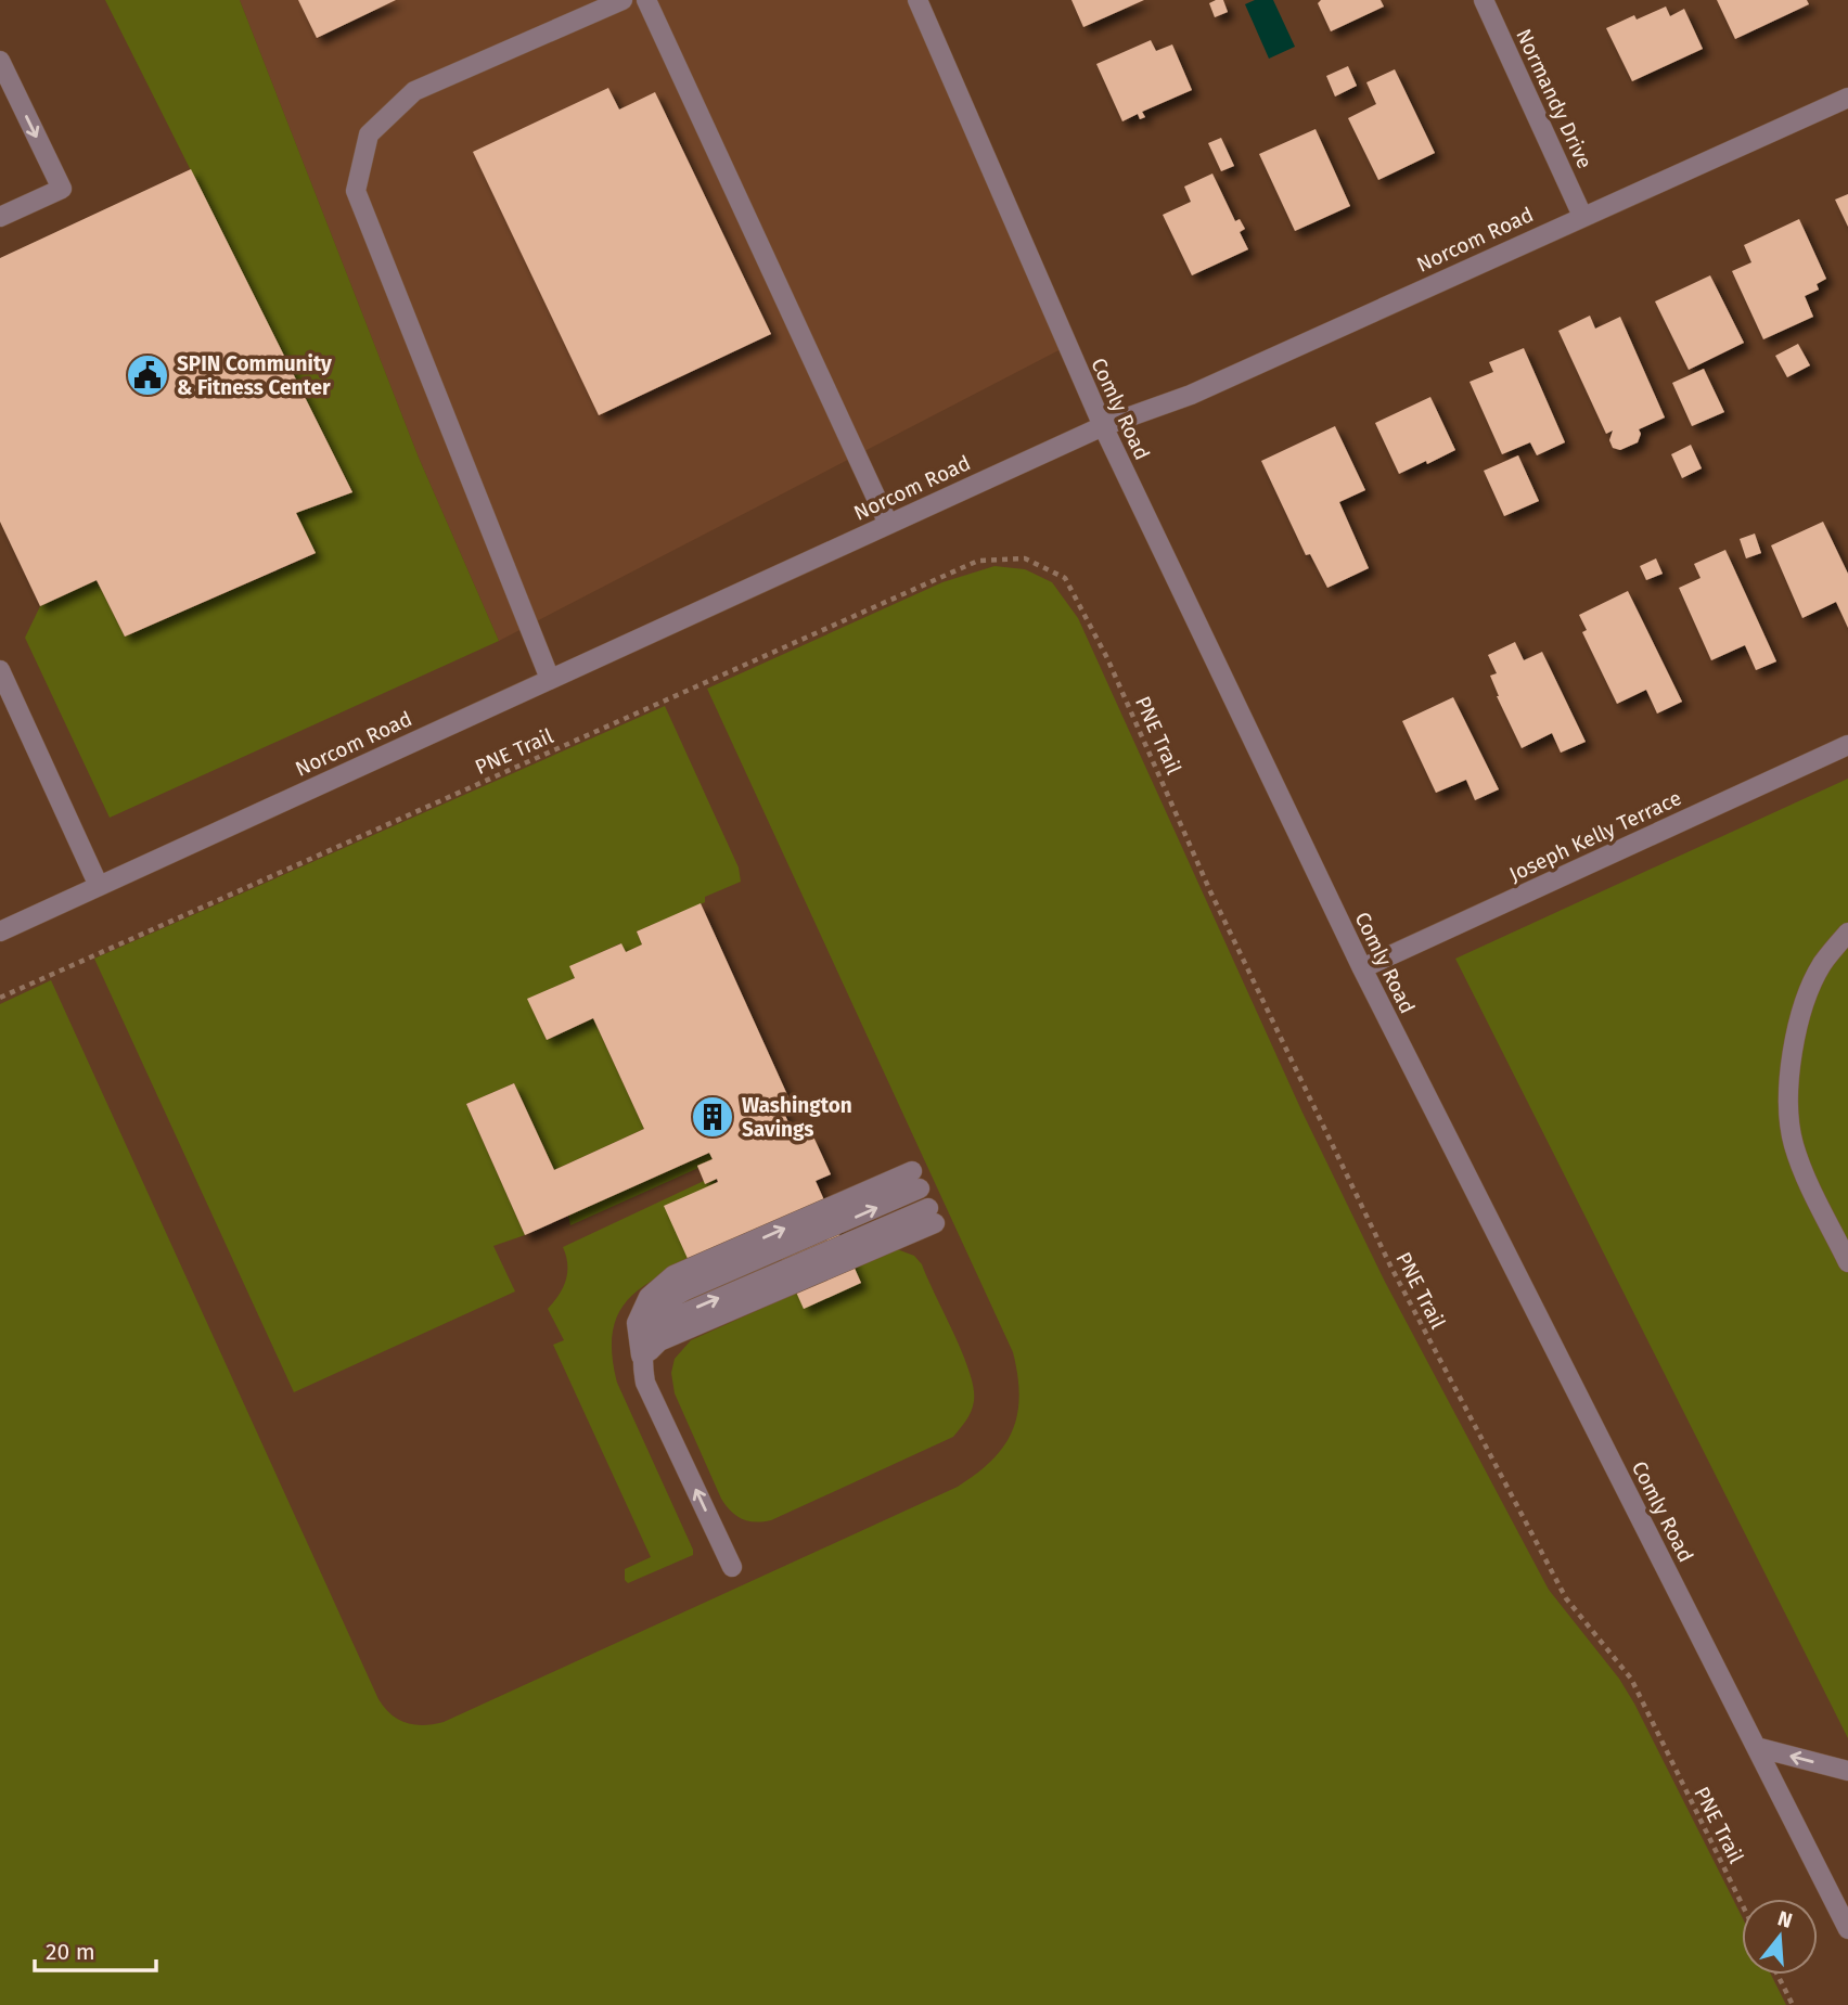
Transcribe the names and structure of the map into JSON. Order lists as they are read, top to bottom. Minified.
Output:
{"streets":{"street":["Normandy Drive","Norcom Road","Comly Road","Joseph Kelly Terrace"],"path":["PNE Trail"]},"crossings":[["Normandy Drive","Norcom Road"],["Norcom Road","Comly Road"],["Comly Road","Joseph Kelly Terrace"]],"places":{"public building":["SPIN Community & Fitness Center"],"building":["Washington Savings"]},"scale_bar":"20 m","north":"top"}
